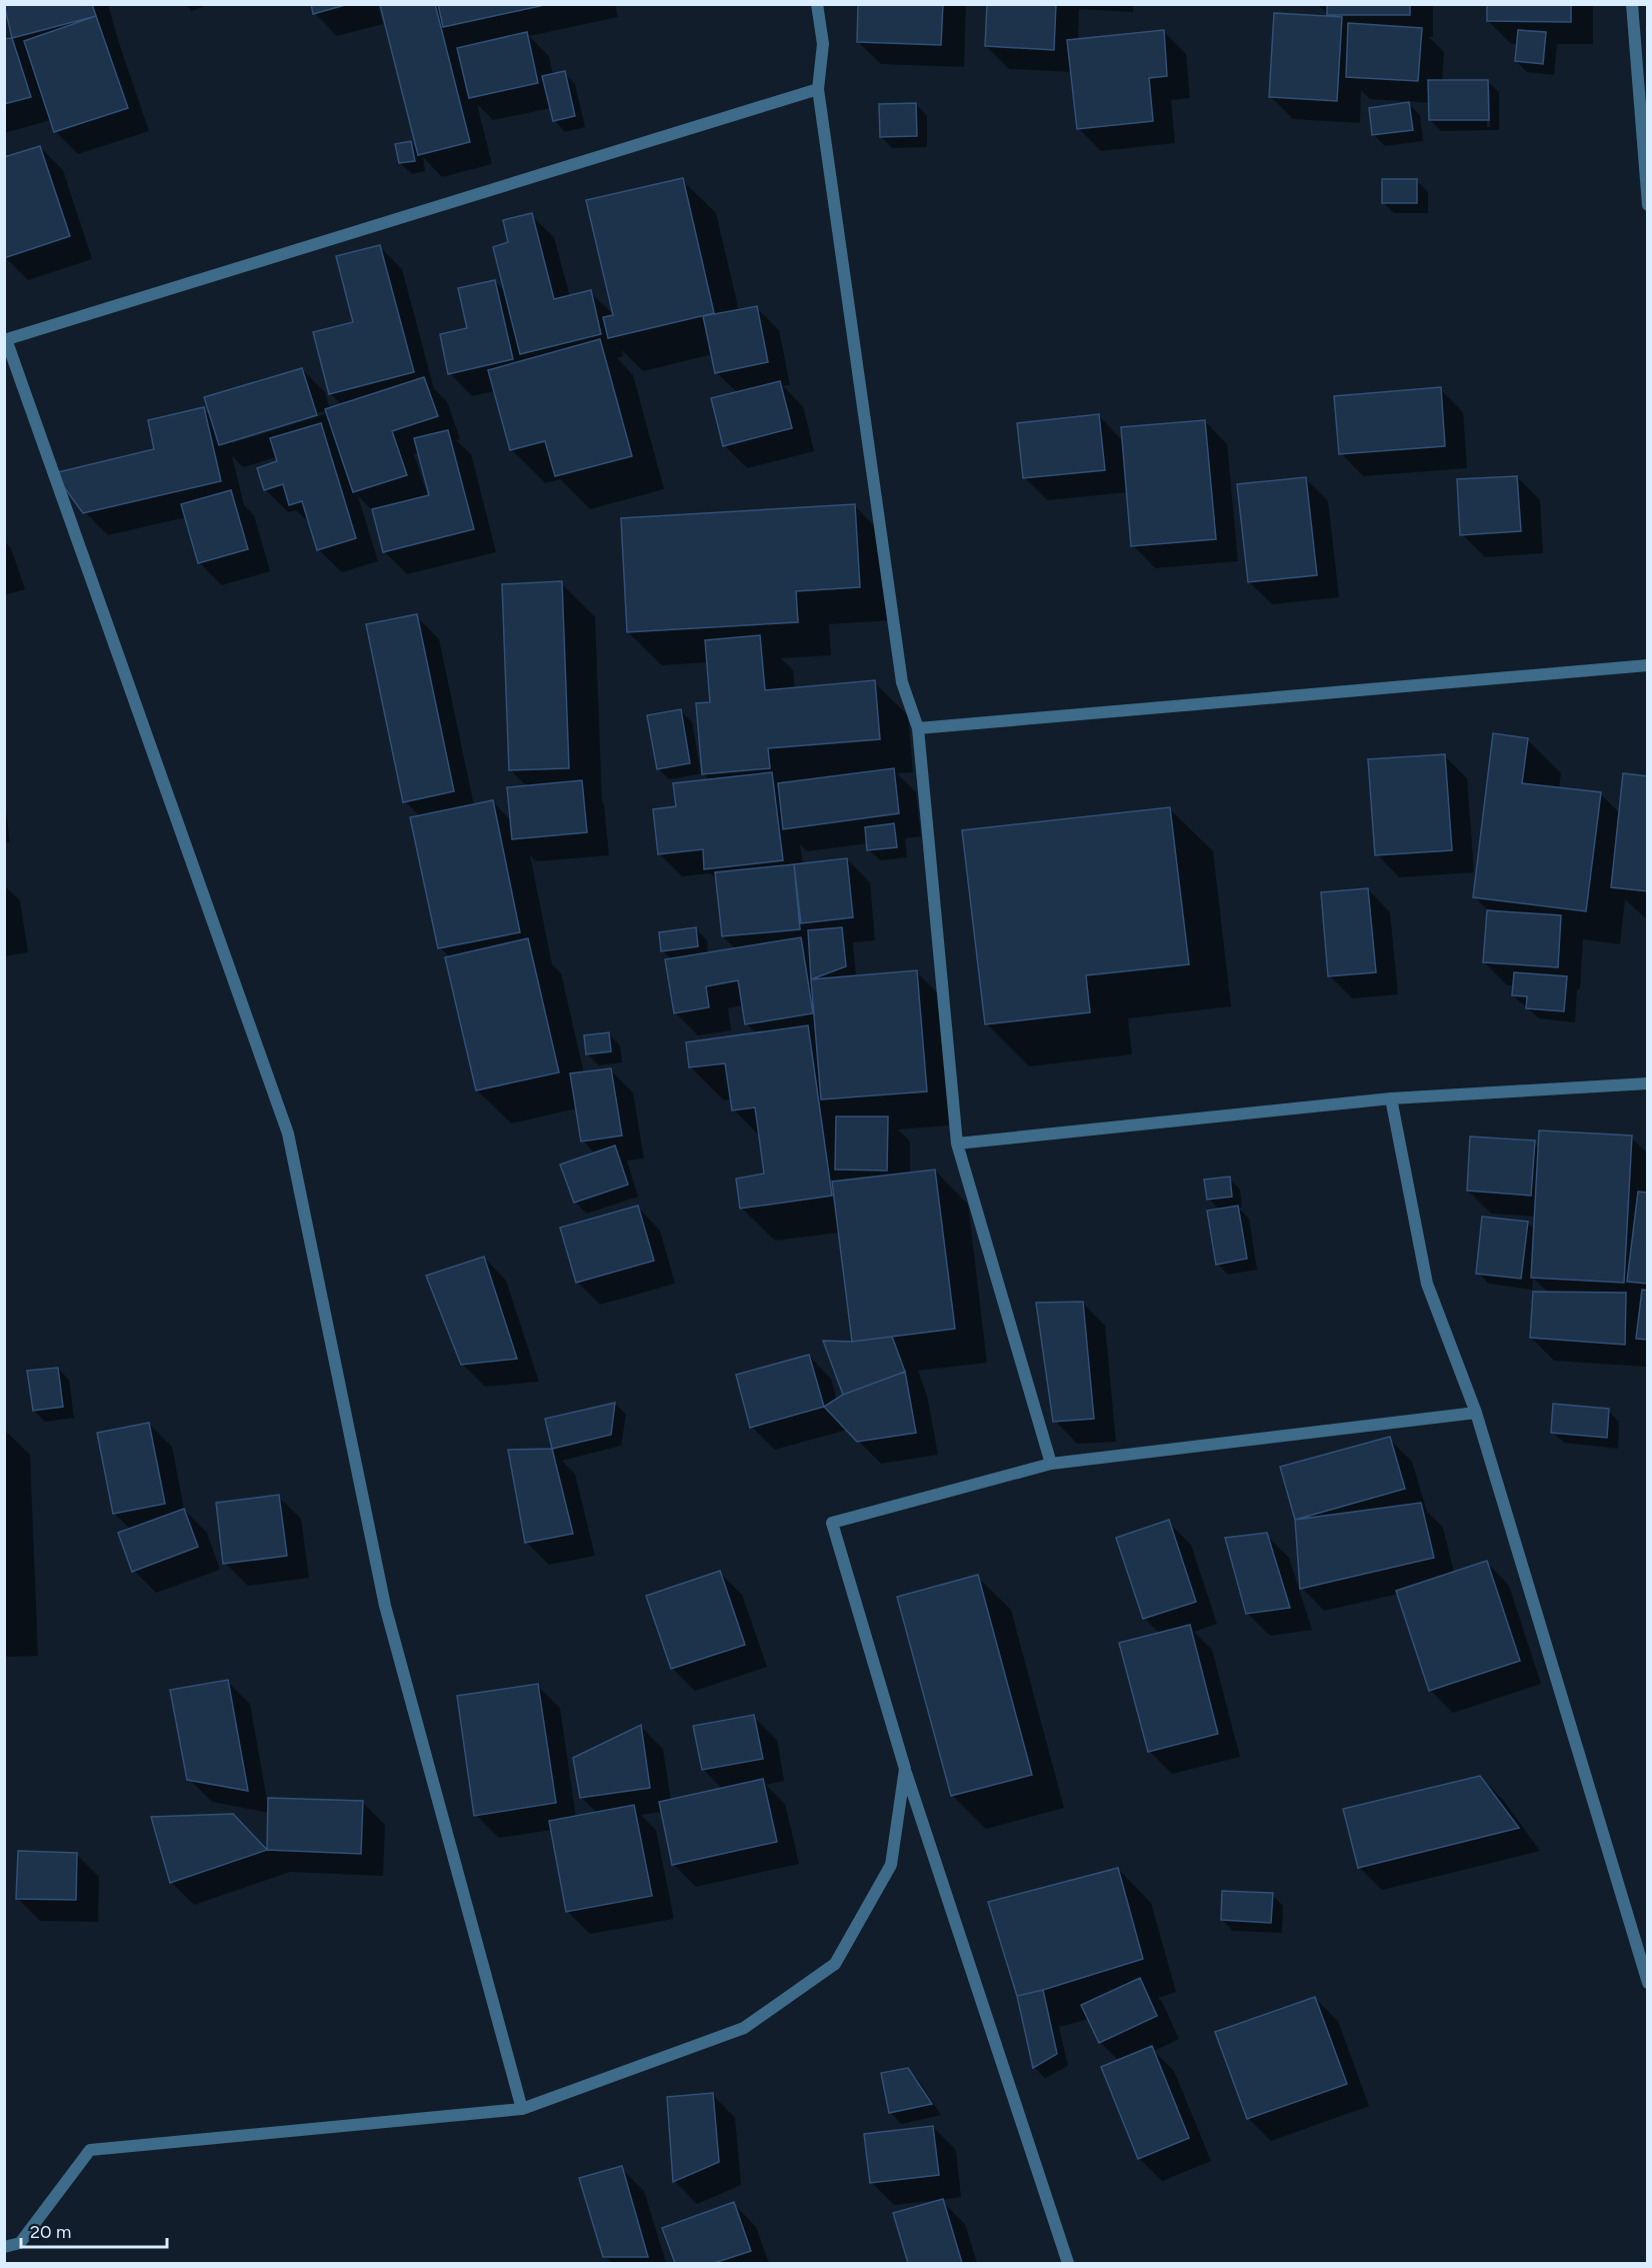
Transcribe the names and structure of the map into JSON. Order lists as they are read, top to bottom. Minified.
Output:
{"scale_bar":"20 m"}
